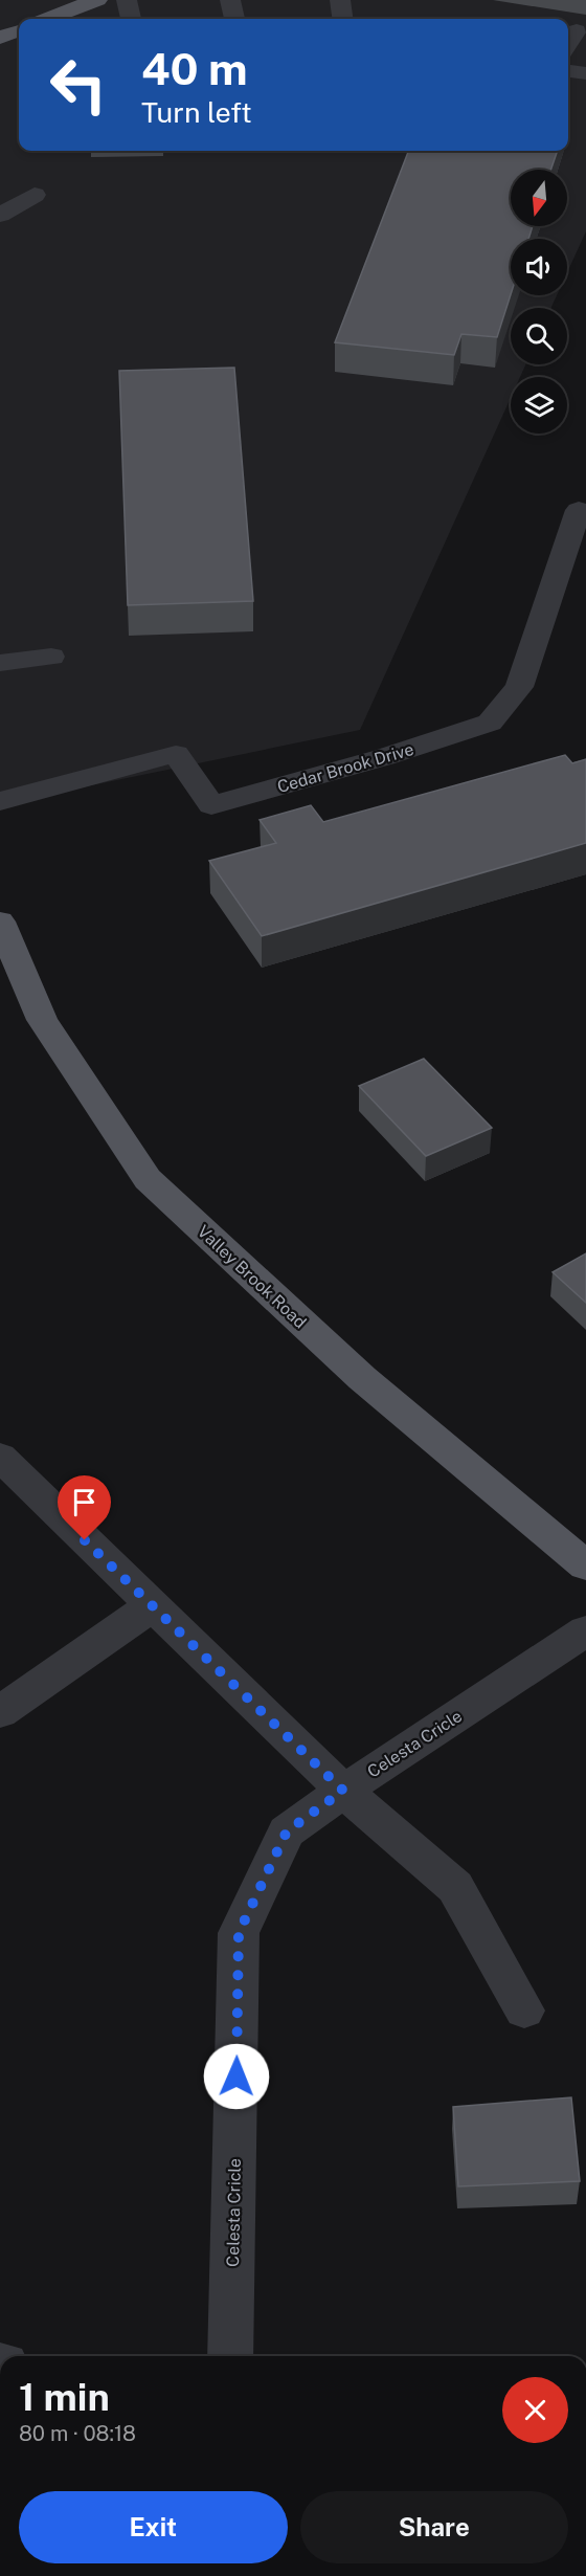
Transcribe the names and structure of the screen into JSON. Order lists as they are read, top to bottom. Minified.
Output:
{"streets":{"main road":["Valley Brook Road"],"street":["Cedar Brook Drive","Celesta Cricle"]},"north":"bottom","page":{"turn":["40 m","Turn left"],"heading":["1 min","80 m · 08:18"],"buttons":["Exit","Share"]}}
